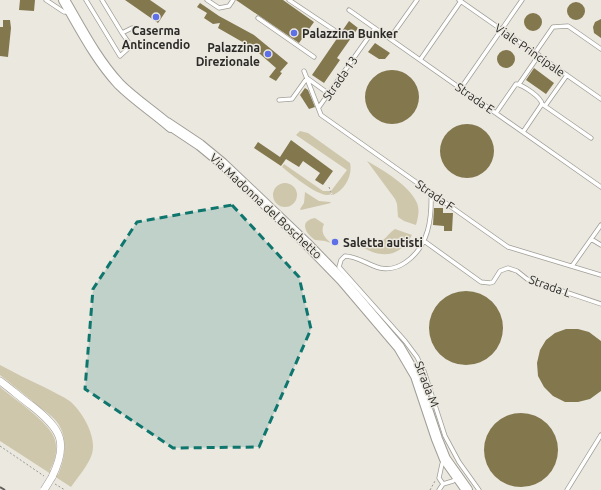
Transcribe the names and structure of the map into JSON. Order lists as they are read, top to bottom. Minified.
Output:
{"streets":{"main road":["Via Madonna del Boschetto"],"lane":["Viale Principale","Strada 13","Strada E","Strada F","Strada L","Strada M"]},"crossings":[["Strada 13","Strada E"],["Strada 13","Strada F"],["Strada L","Strada M"]],"places":["Caserma Antincendio","Palazzina Bunker","Palazzina Direzionale","Saletta autisti"]}
